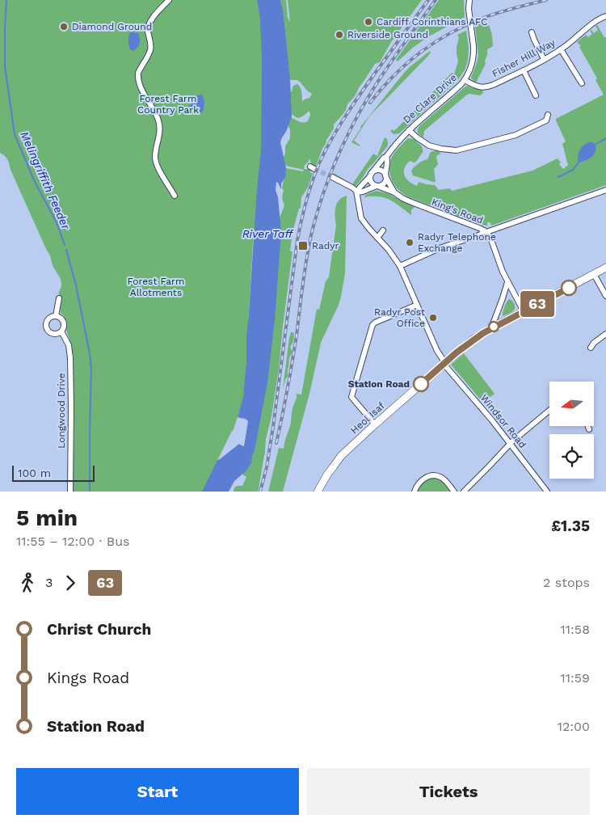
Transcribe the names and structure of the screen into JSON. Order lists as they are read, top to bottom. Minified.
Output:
{"streets":{"main road":["Heol Isaf"],"street":["Fisher Hill Way","De Clare Drive","King's Road","Longwood Drive","Windsor Road"]},"crossings":[["Fisher Hill Way","De Clare Drive"],["King's Road","Heol Isaf"],["Heol Isaf","Windsor Road"]],"water":["Melingriffith Feeder","River Taff"],"parks":["Forest Farm Country Park","Forest Farm Allotments"],"places":{"other":["Cardiff Corinthians AFC","Diamond Ground","Riverside Ground","Radyr Telephone Exchange","Radyr Post Office","Station Road"],"transit":["Radyr"]},"lines":["bus line 63"],"scale_bar":"100 m","north":"left","page":{"on_map":"63","scale":"100 m","heading":["5 min","11:55 – 12:00 · Bus","£1.35"],"legs":["3","63","2 stops"],"list":[{"name":"Christ Church","value":"11:58"},{"name":"Kings Road","value":"11:59"},{"name":"Station Road","value":"12:00"}],"buttons":["Start","Tickets"]}}
